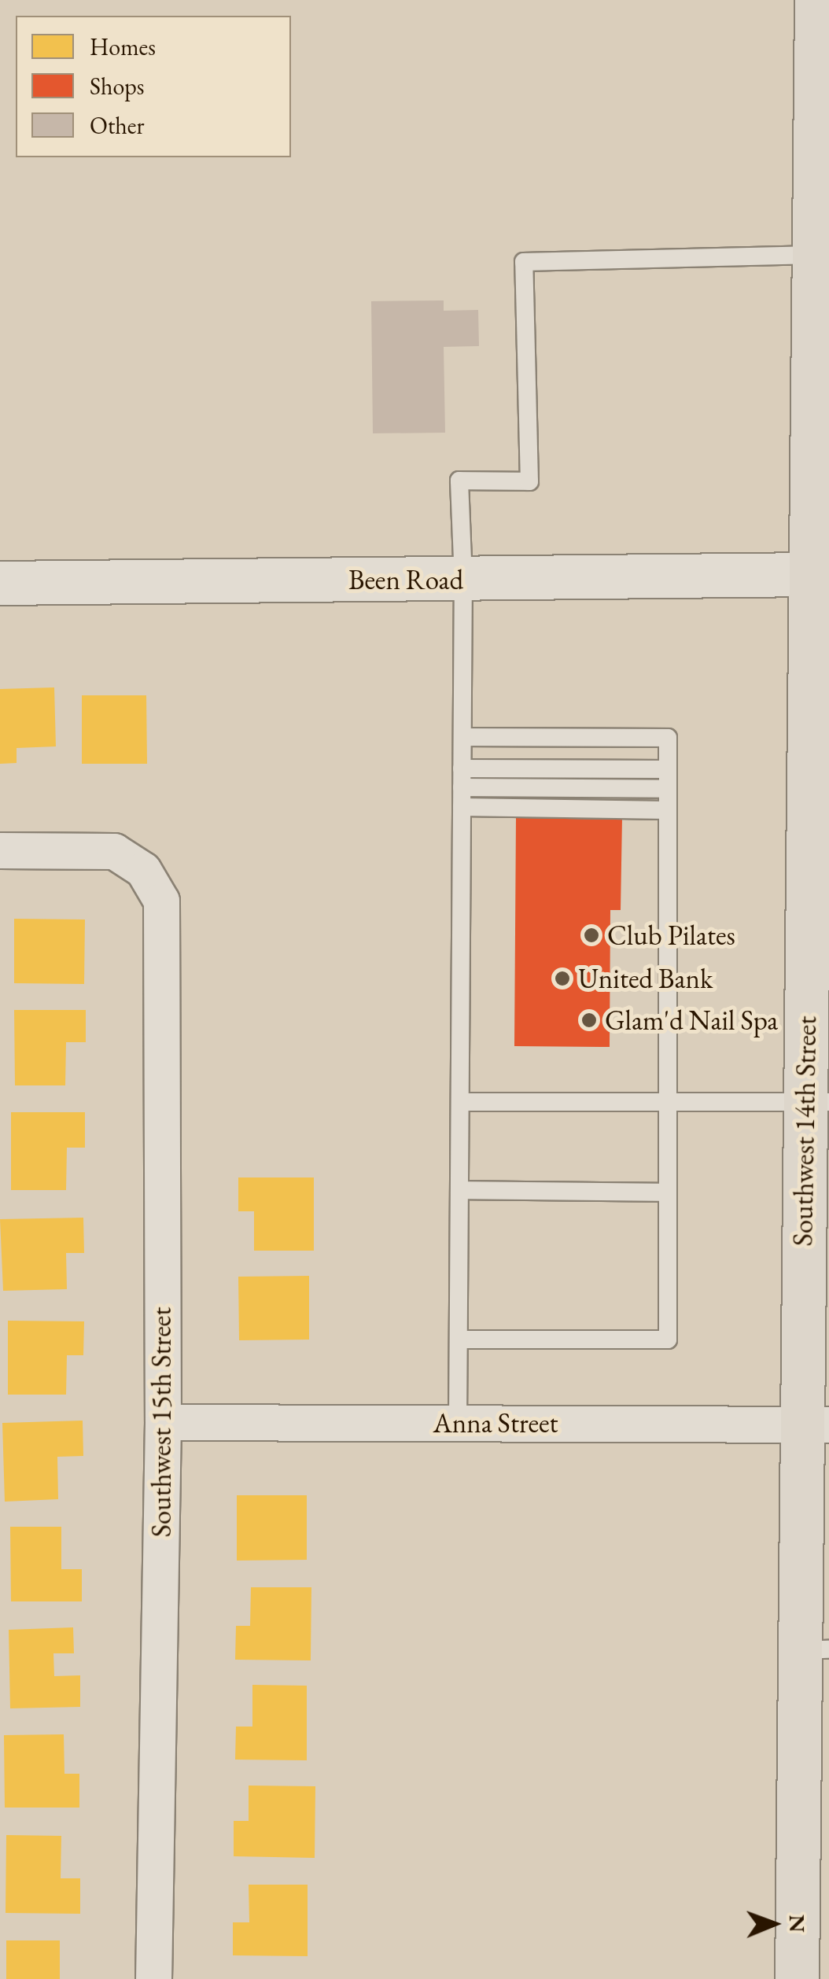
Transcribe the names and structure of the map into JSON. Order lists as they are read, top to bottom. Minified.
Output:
{"streets":{"main road":["Southwest 14th Street"],"street":["Been Road","Southwest 15th Street","Anna Street"]},"crossings":[["Been Road","Southwest 14th Street"],["Southwest 14th Street","Anna Street"],["Southwest 15th Street","Anna Street"]],"places":["Club Pilates","United Bank","Glam'd Nail Spa"],"legend":["Homes","Shops","Other"],"north":"right"}
